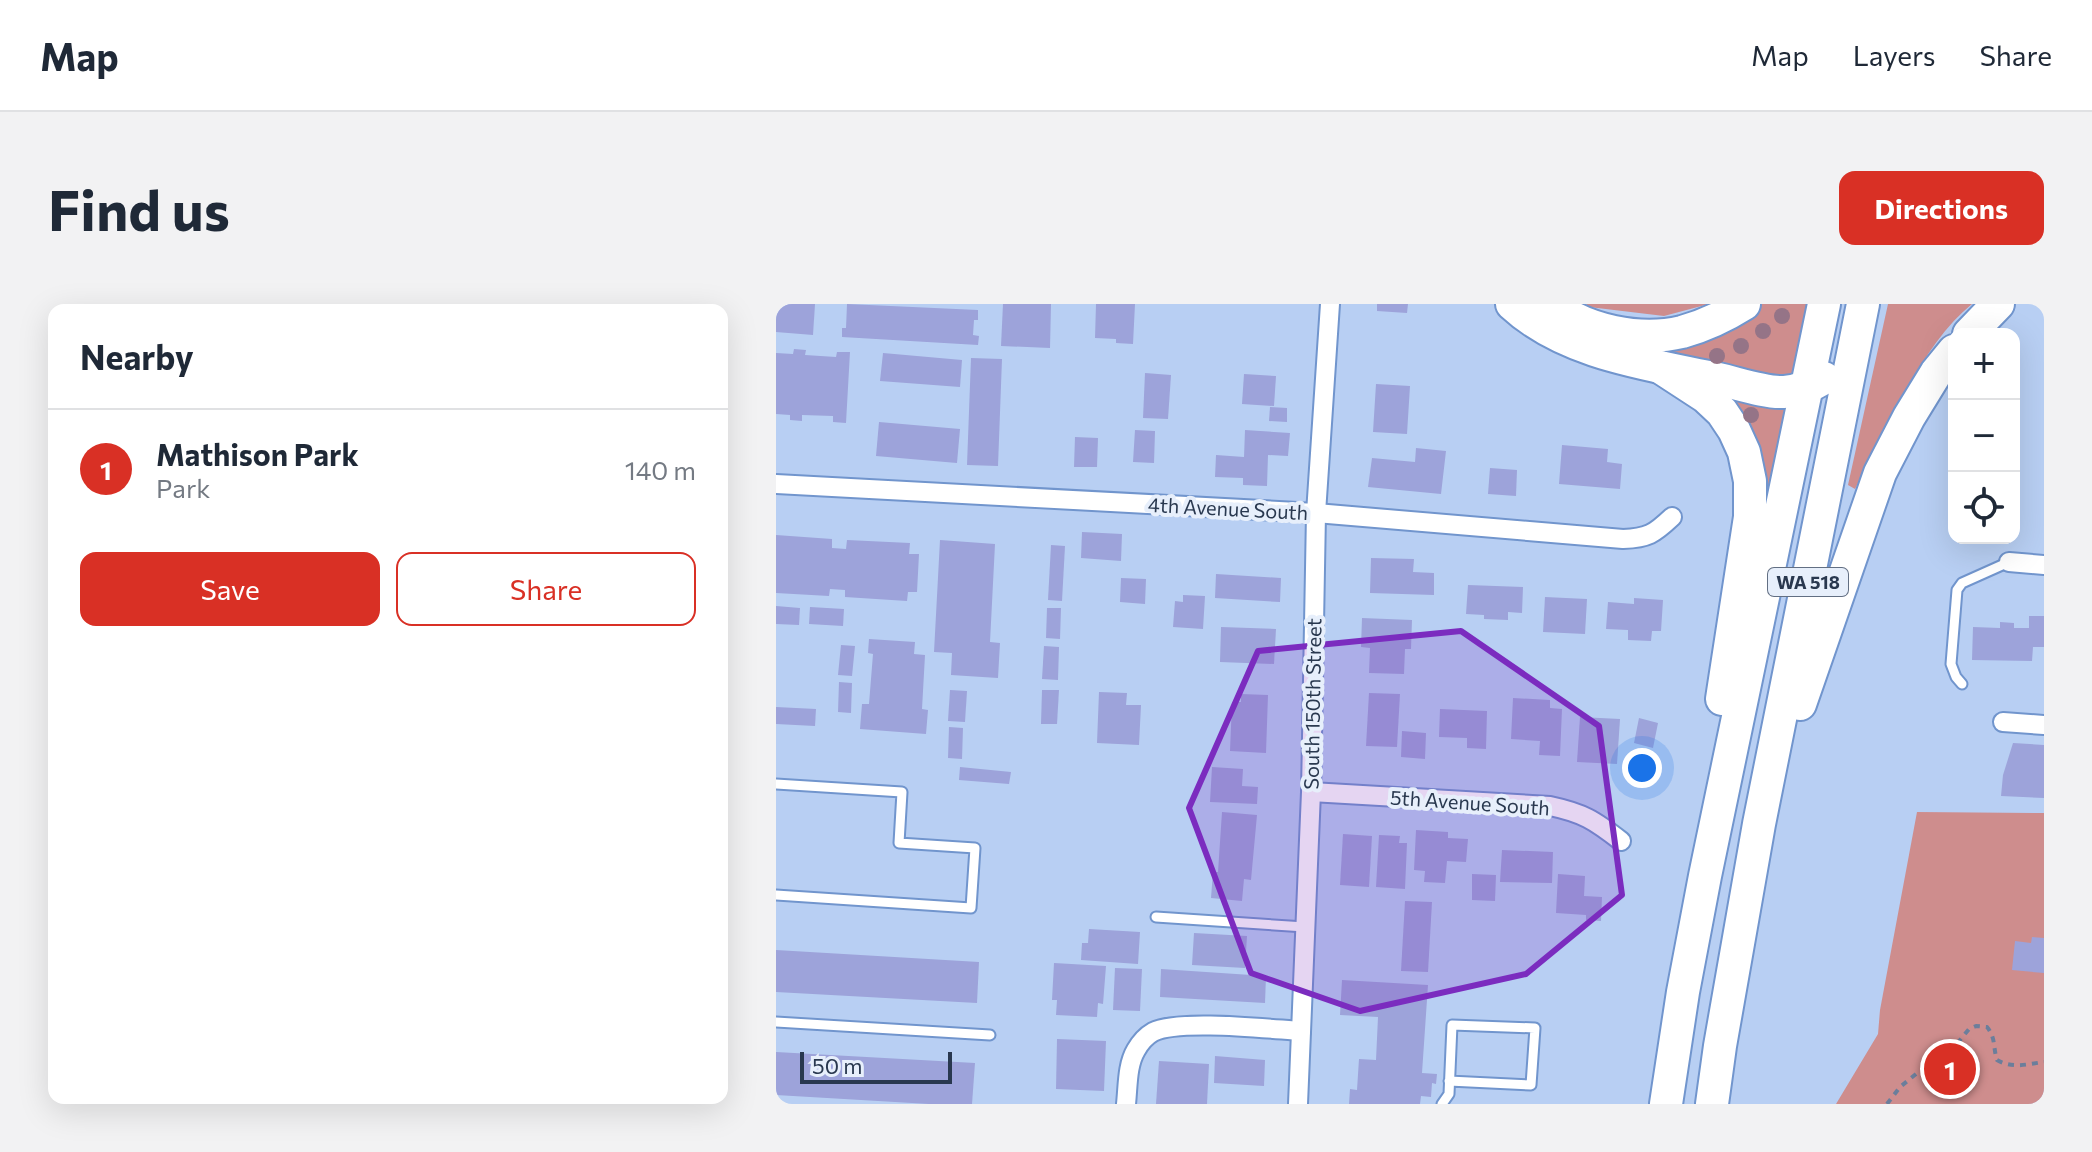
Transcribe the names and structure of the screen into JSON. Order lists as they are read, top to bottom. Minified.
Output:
{"streets":{"highway":["WA 518"],"street":["4th Avenue South","South 150th Street","5th Avenue South"]},"crossings":[["4th Avenue South","South 150th Street"],["South 150th Street","5th Avenue South"]],"scale_bar":"50 m","page":{"header":"Map","nav":["Map","Layers","Share"],"buttons":["Directions",["Save","Share"]],"title":"Find us","heading":"Nearby","map_buttons":["+","−"],"list":[{"mark":"1","name":"Mathison Park","note":"Park","value":"140 m"}],"pins":"1","scale":"50 m"}}
